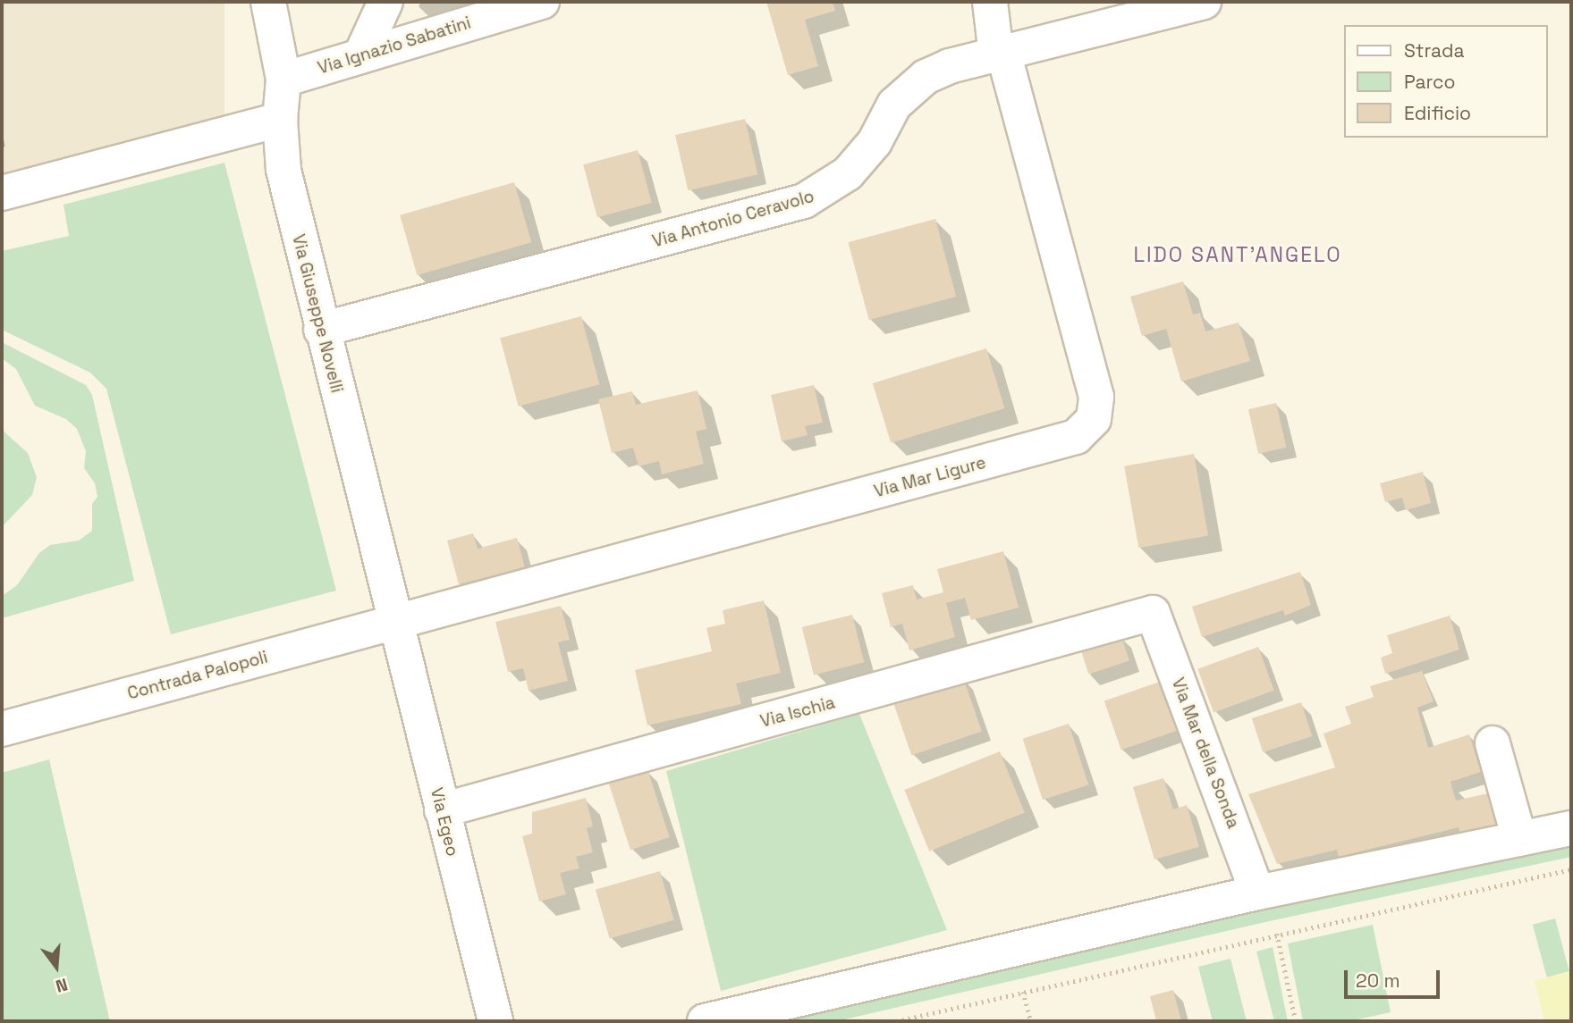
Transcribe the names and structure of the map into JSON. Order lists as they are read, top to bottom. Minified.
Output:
{"streets":{"street":["Via Ignazio Sabatini","Via Antonio Ceravolo","Via Giuseppe Novelli","Via Mar Ligure","Contrada Palopoli","Via Ischia","Via Mar della Sonda","Via Egeo"]},"crossings":[["Via Ignazio Sabatini","Via Giuseppe Novelli"],["Via Antonio Ceravolo","Via Giuseppe Novelli"],["Via Antonio Ceravolo","Via Mar Ligure"],["Via Giuseppe Novelli","Via Mar Ligure"],["Via Giuseppe Novelli","Contrada Palopoli"],["Via Giuseppe Novelli","Via Egeo"],["Via Mar Ligure","Contrada Palopoli"],["Via Mar Ligure","Via Egeo"],["Contrada Palopoli","Via Egeo"],["Via Ischia","Via Mar della Sonda"],["Via Ischia","Via Egeo"]],"districts":["LIDO SANT'ANGELO"],"legend":["Strada","Parco","Edificio"],"scale_bar":"20 m","north":"bottom"}
